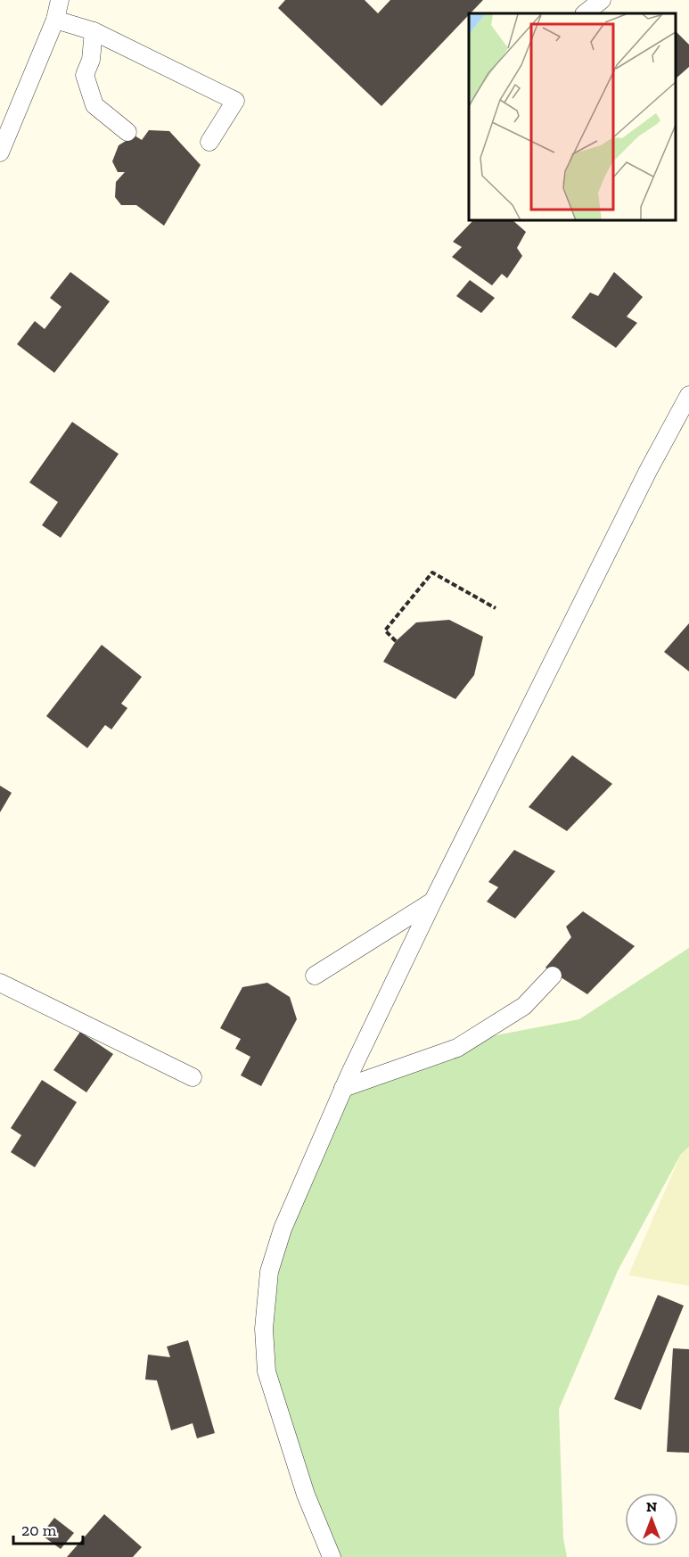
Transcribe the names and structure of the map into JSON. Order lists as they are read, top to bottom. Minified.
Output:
{"scale_bar":"20 m","north":"top"}
